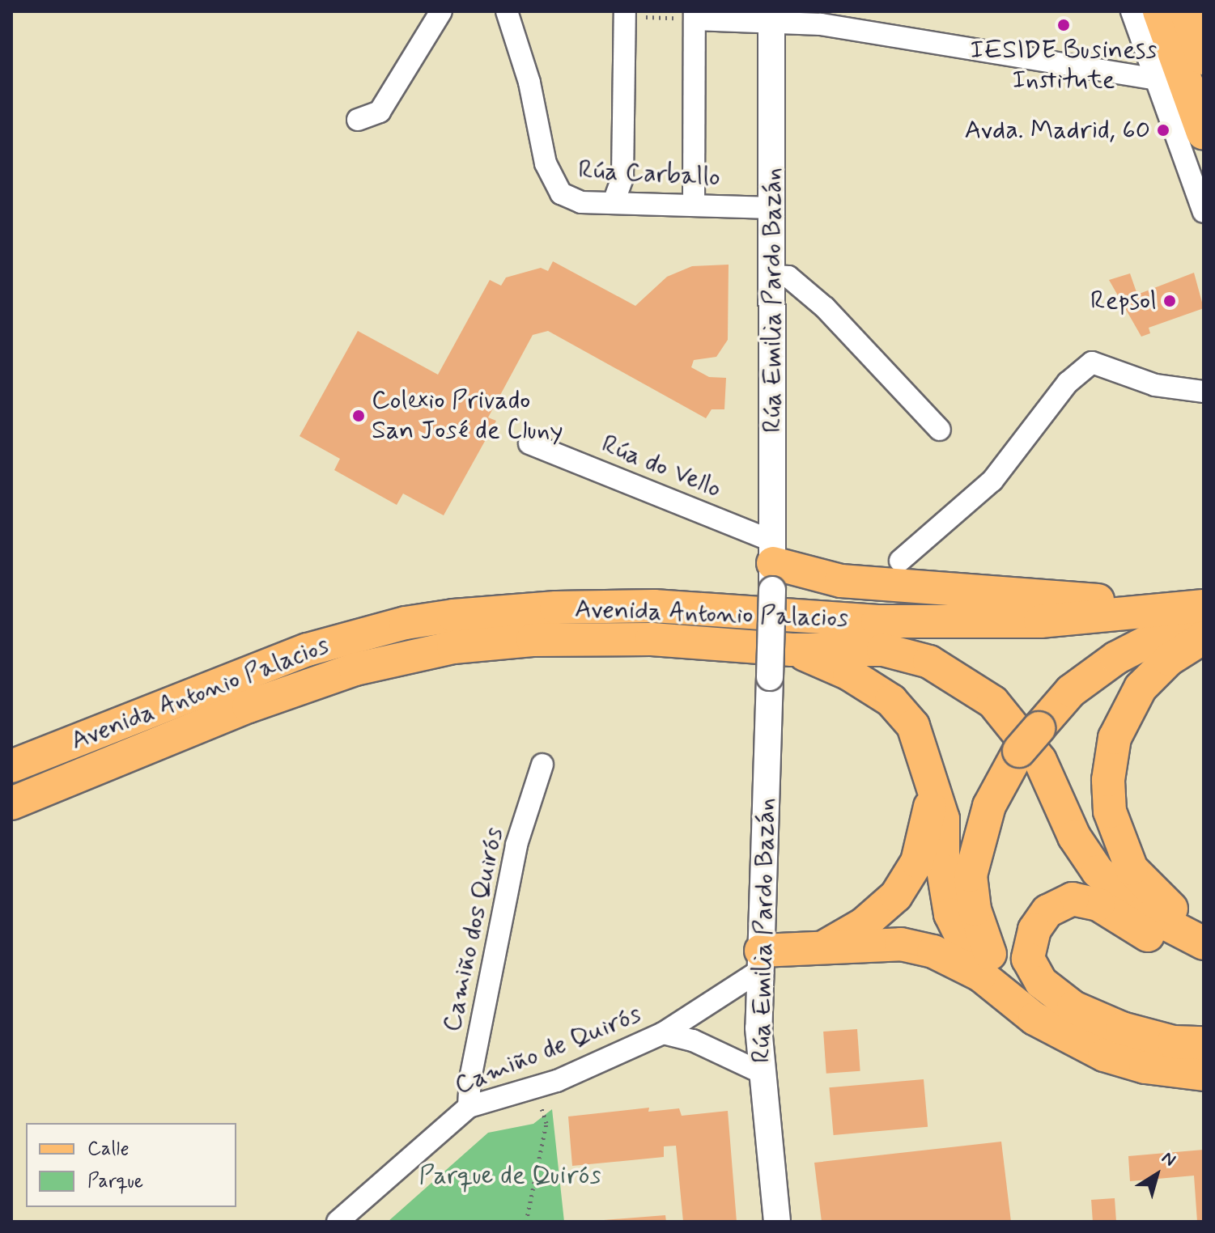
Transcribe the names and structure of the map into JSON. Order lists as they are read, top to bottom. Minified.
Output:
{"streets":{"main road":["Avenida Antonio Palacios"],"street":["Rúa Carballo","Rúa Emilia Pardo Bazán","Rúa do Vello","Camiño dos Quirós","Camiño de Quirós"]},"crossings":[["Rúa Carballo","Rúa Emilia Pardo Bazán"],["Rúa Emilia Pardo Bazán","Rúa do Vello"],["Rúa Emilia Pardo Bazán","Camiño de Quirós"],["Camiño dos Quirós","Camiño de Quirós"]],"parks":["Parque de Quirós"],"places":["IESIDE Business Institute","Avda. Madrid, 60","Repsol","Colexio Privado San José de Cluny"],"legend":["Calle","Parque"],"north":"top right"}
